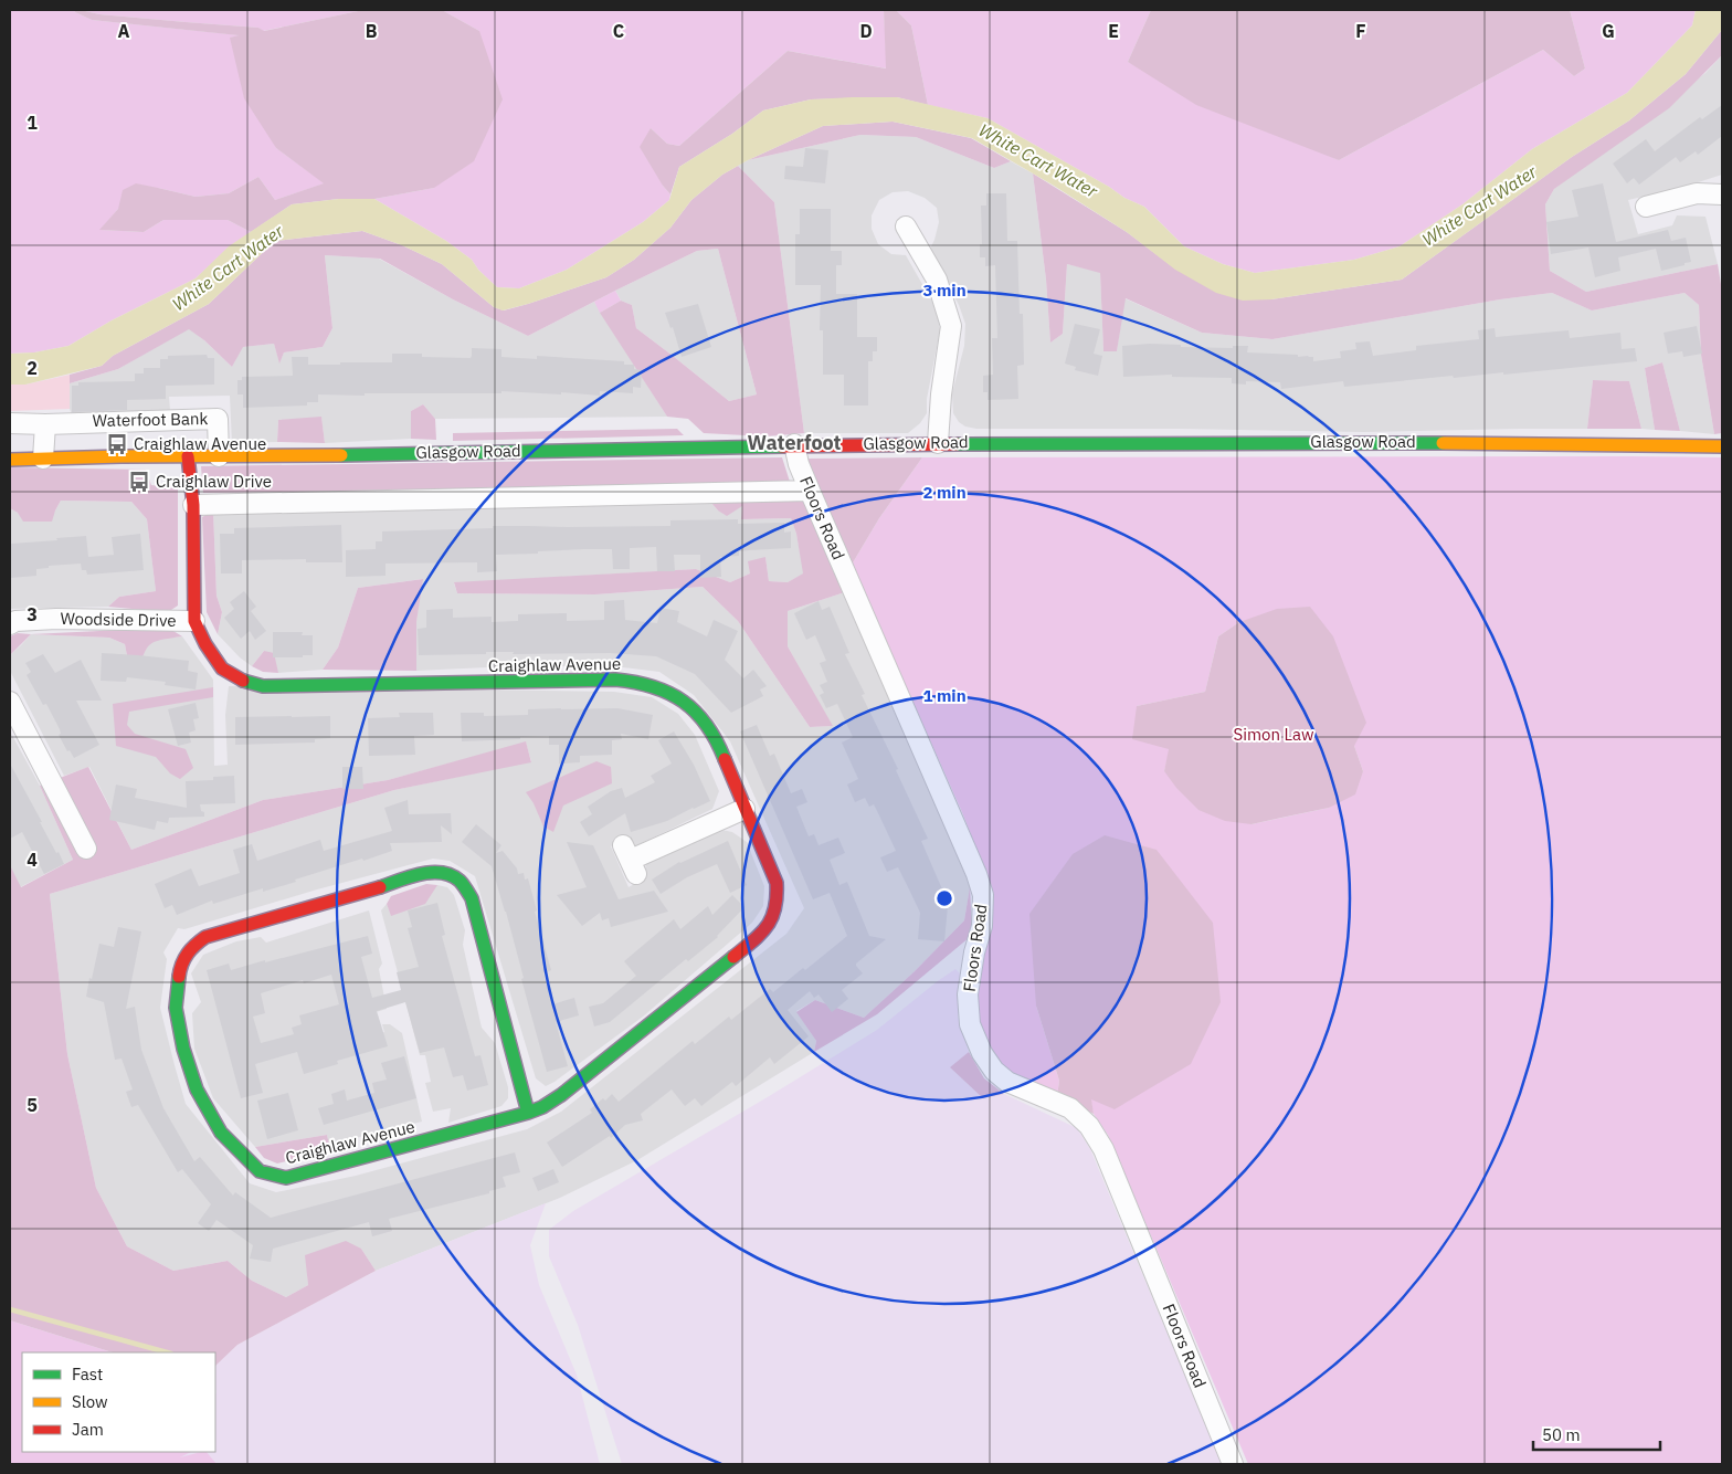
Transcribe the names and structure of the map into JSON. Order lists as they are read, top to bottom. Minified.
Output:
{"streets":{"street":["Waterfoot Bank","Glasgow Road","Floors Road","Woodside Drive","Craighlaw Avenue"]},"crossings":[["Waterfoot Bank","Glasgow Road"],["Glasgow Road","Floors Road"],["Glasgow Road","Craighlaw Avenue"],["Woodside Drive","Craighlaw Avenue"]],"districts":["Waterfoot"],"water":["White Cart Water"],"parks":["Simon Law"],"places":{"bus stop":["Craighlaw Avenue","Craighlaw Drive"]},"legend":["Fast","Slow","Jam"],"scale_bar":"50 m","grid":{"columns":["A","B","C","D","E","F","G"],"rows":["1","2","3","4","5"]},"rings":["3 min","2 min","1 min"]}
